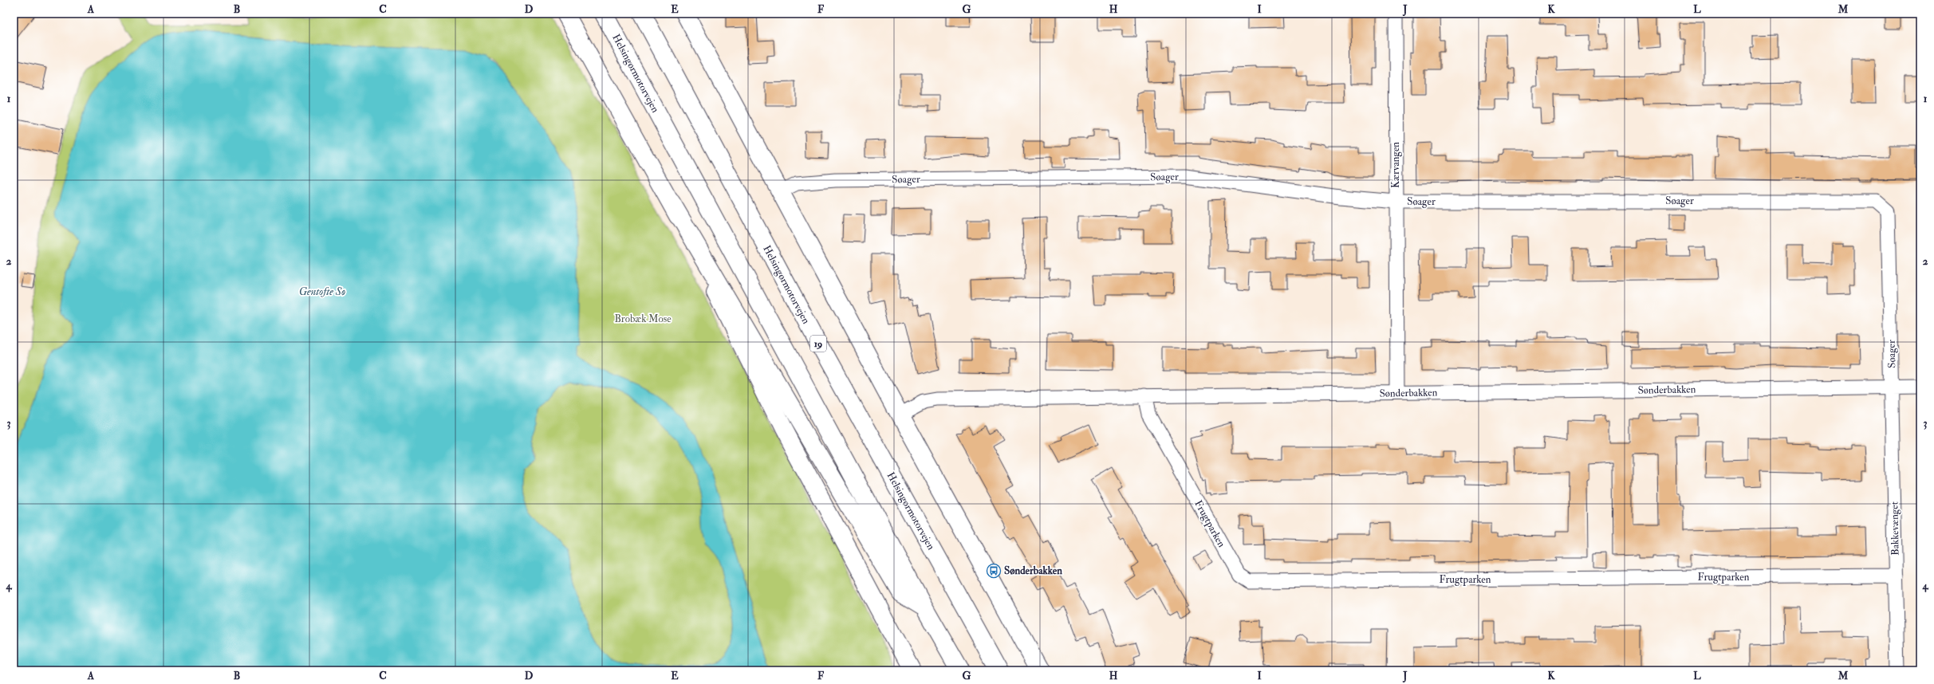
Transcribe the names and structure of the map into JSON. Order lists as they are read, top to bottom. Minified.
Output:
{"streets":{"main road":["Helsingørmotorvejen","19"],"street":["Kærvangen","Søager","Sønderbakken","Frugtparken","Bakkevænget"]},"crossings":[["Kærvangen","Søager"],["Kærvangen","Sønderbakken"],["Søager","Sønderbakken"],["Søager","Bakkevænget"],["Sønderbakken","Frugtparken"],["Sønderbakken","Bakkevænget"],["Frugtparken","Bakkevænget"]],"water":["Gentofte Sø"],"parks":["Brobæk Mose"],"places":{"bus stop":["Sønderbakken"]},"grid":{"columns":["A","B","C","D","E","F","G","H","I","J","K","L","M"],"rows":["1","2","3","4"]}}
